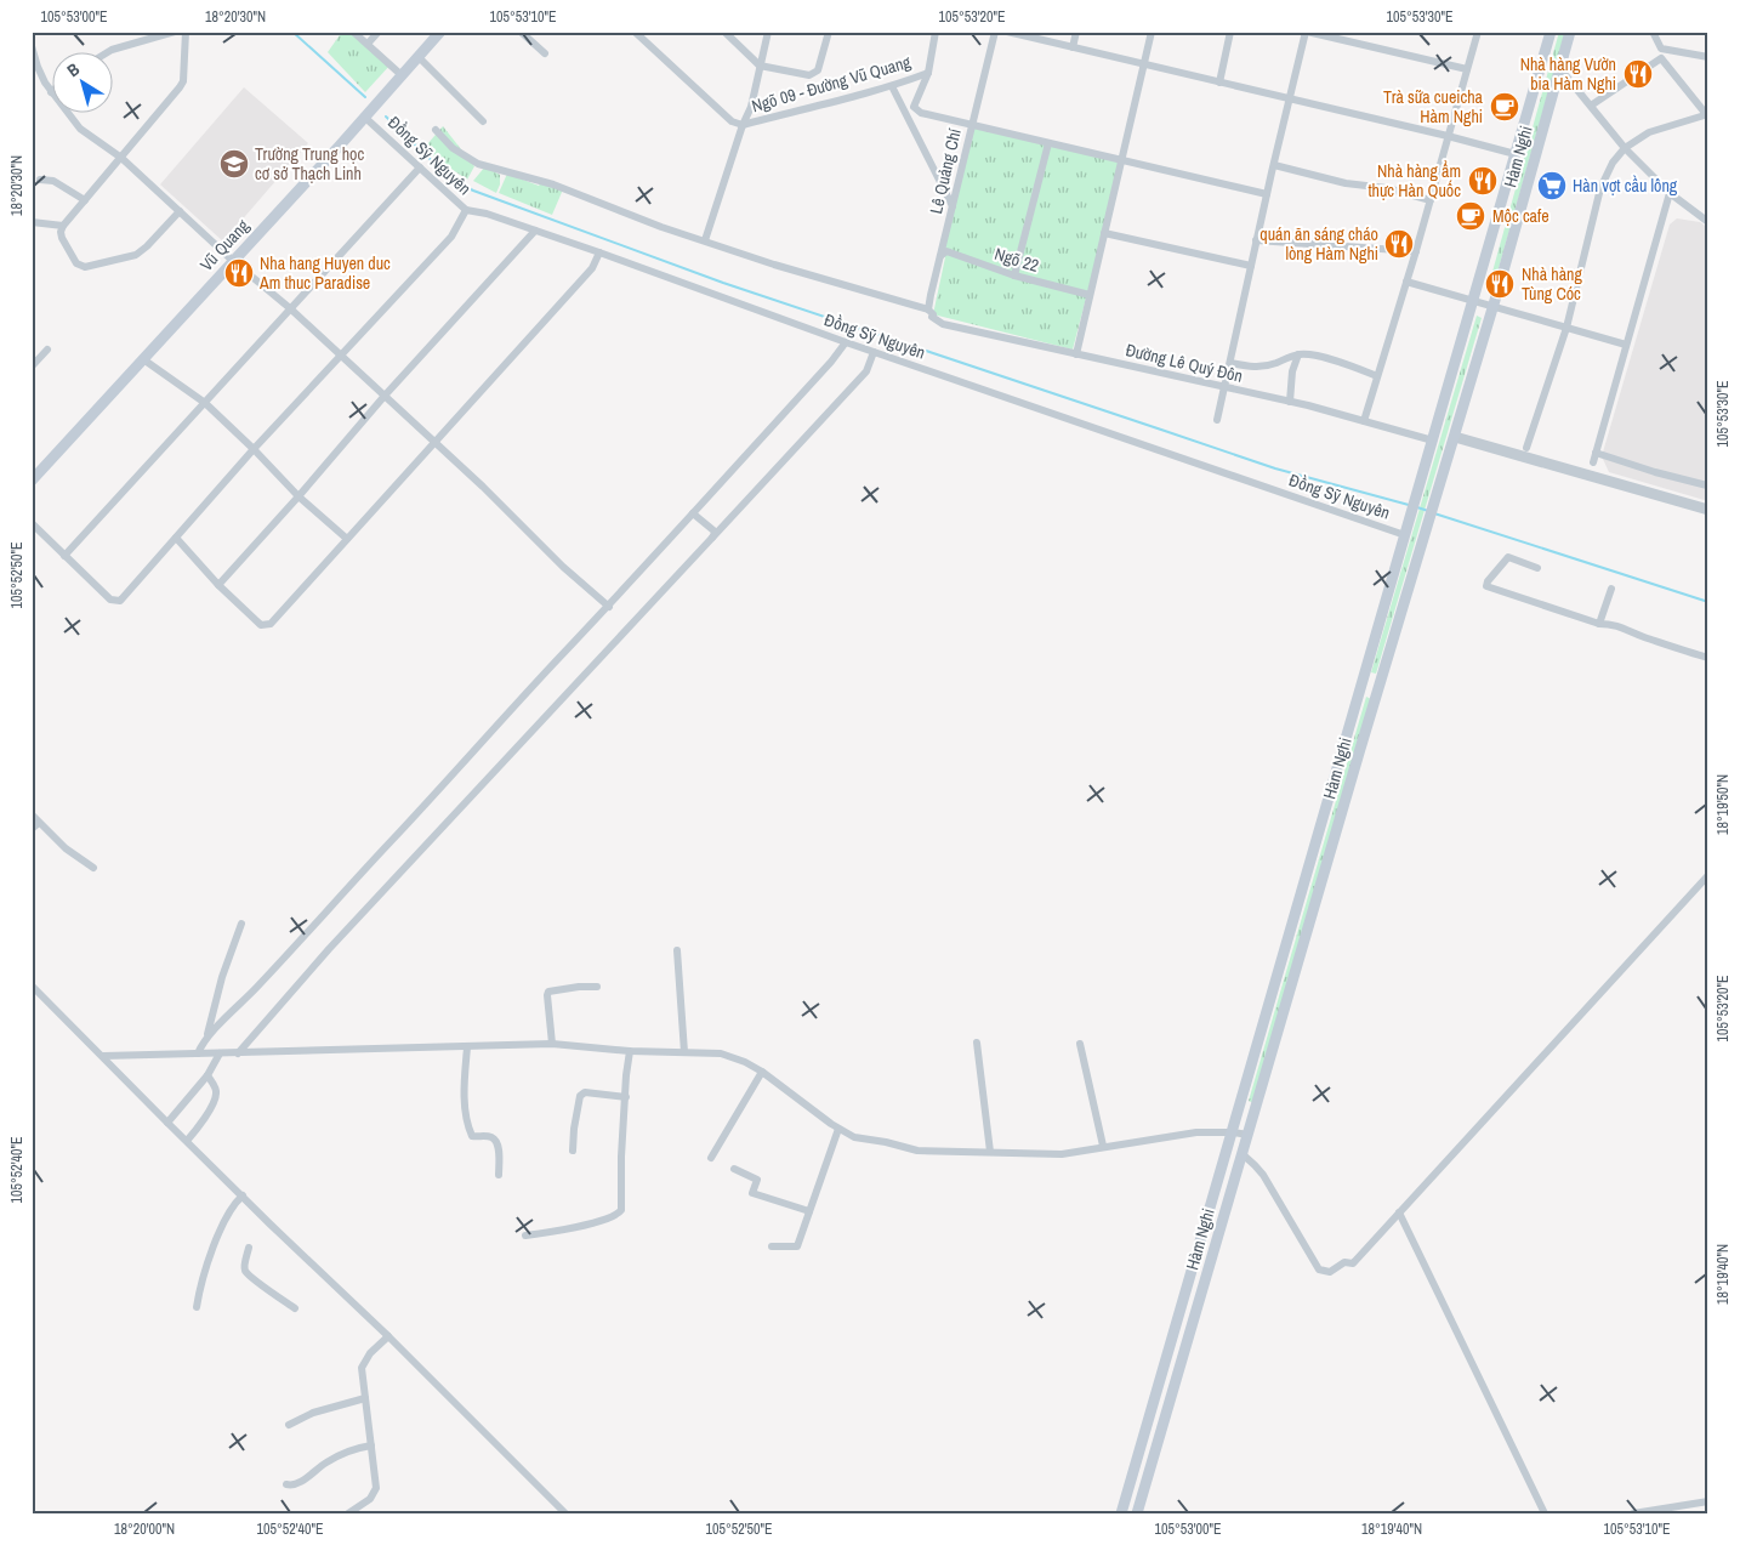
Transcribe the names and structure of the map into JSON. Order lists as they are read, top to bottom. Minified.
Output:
{"streets":{"main road":["Hàm Nghi","Vũ Quang"],"street":["Ngõ 09 - Đường Vũ Quang","Đồng Sỹ Nguyên","Lê Quảng Chí","Ngõ 22","Đường Lê Quý Đôn"]},"crossings":[["Đồng Sỹ Nguyên","Hàm Nghi"],["Đồng Sỹ Nguyên","Vũ Quang"],["Hàm Nghi","Đường Lê Quý Đôn"],["Lê Quảng Chí","Ngõ 22"],["Lê Quảng Chí","Đường Lê Quý Đôn"]],"places":{"restaurant":["Nhà hàng Vườn bia Hàm Nghi","Nhà hàng ẩm thực Hàn Quốc","quán ăn sáng cháo lòng Hàm Nghi","Nha hang Huyen duc Am thuc Paradise","Nhà hàng Tùng Cóc"],"cafe":["Trà sữa cueicha Hàm Nghi","Mộc cafe"],"school or university":["Trường Trung học cơ sở Thạch Linh"],"supermarket":["Hàn vợt cầu lông"]},"north":"top left","coordinates":["105°53'00\"E","18°20'30\"N","105°53'10\"E","105°53'20\"E","105°53'30\"E","105°52'50\"E","18°19'50\"N","105°52'40\"E","18°19'40\"N","18°20'00\"N"]}
